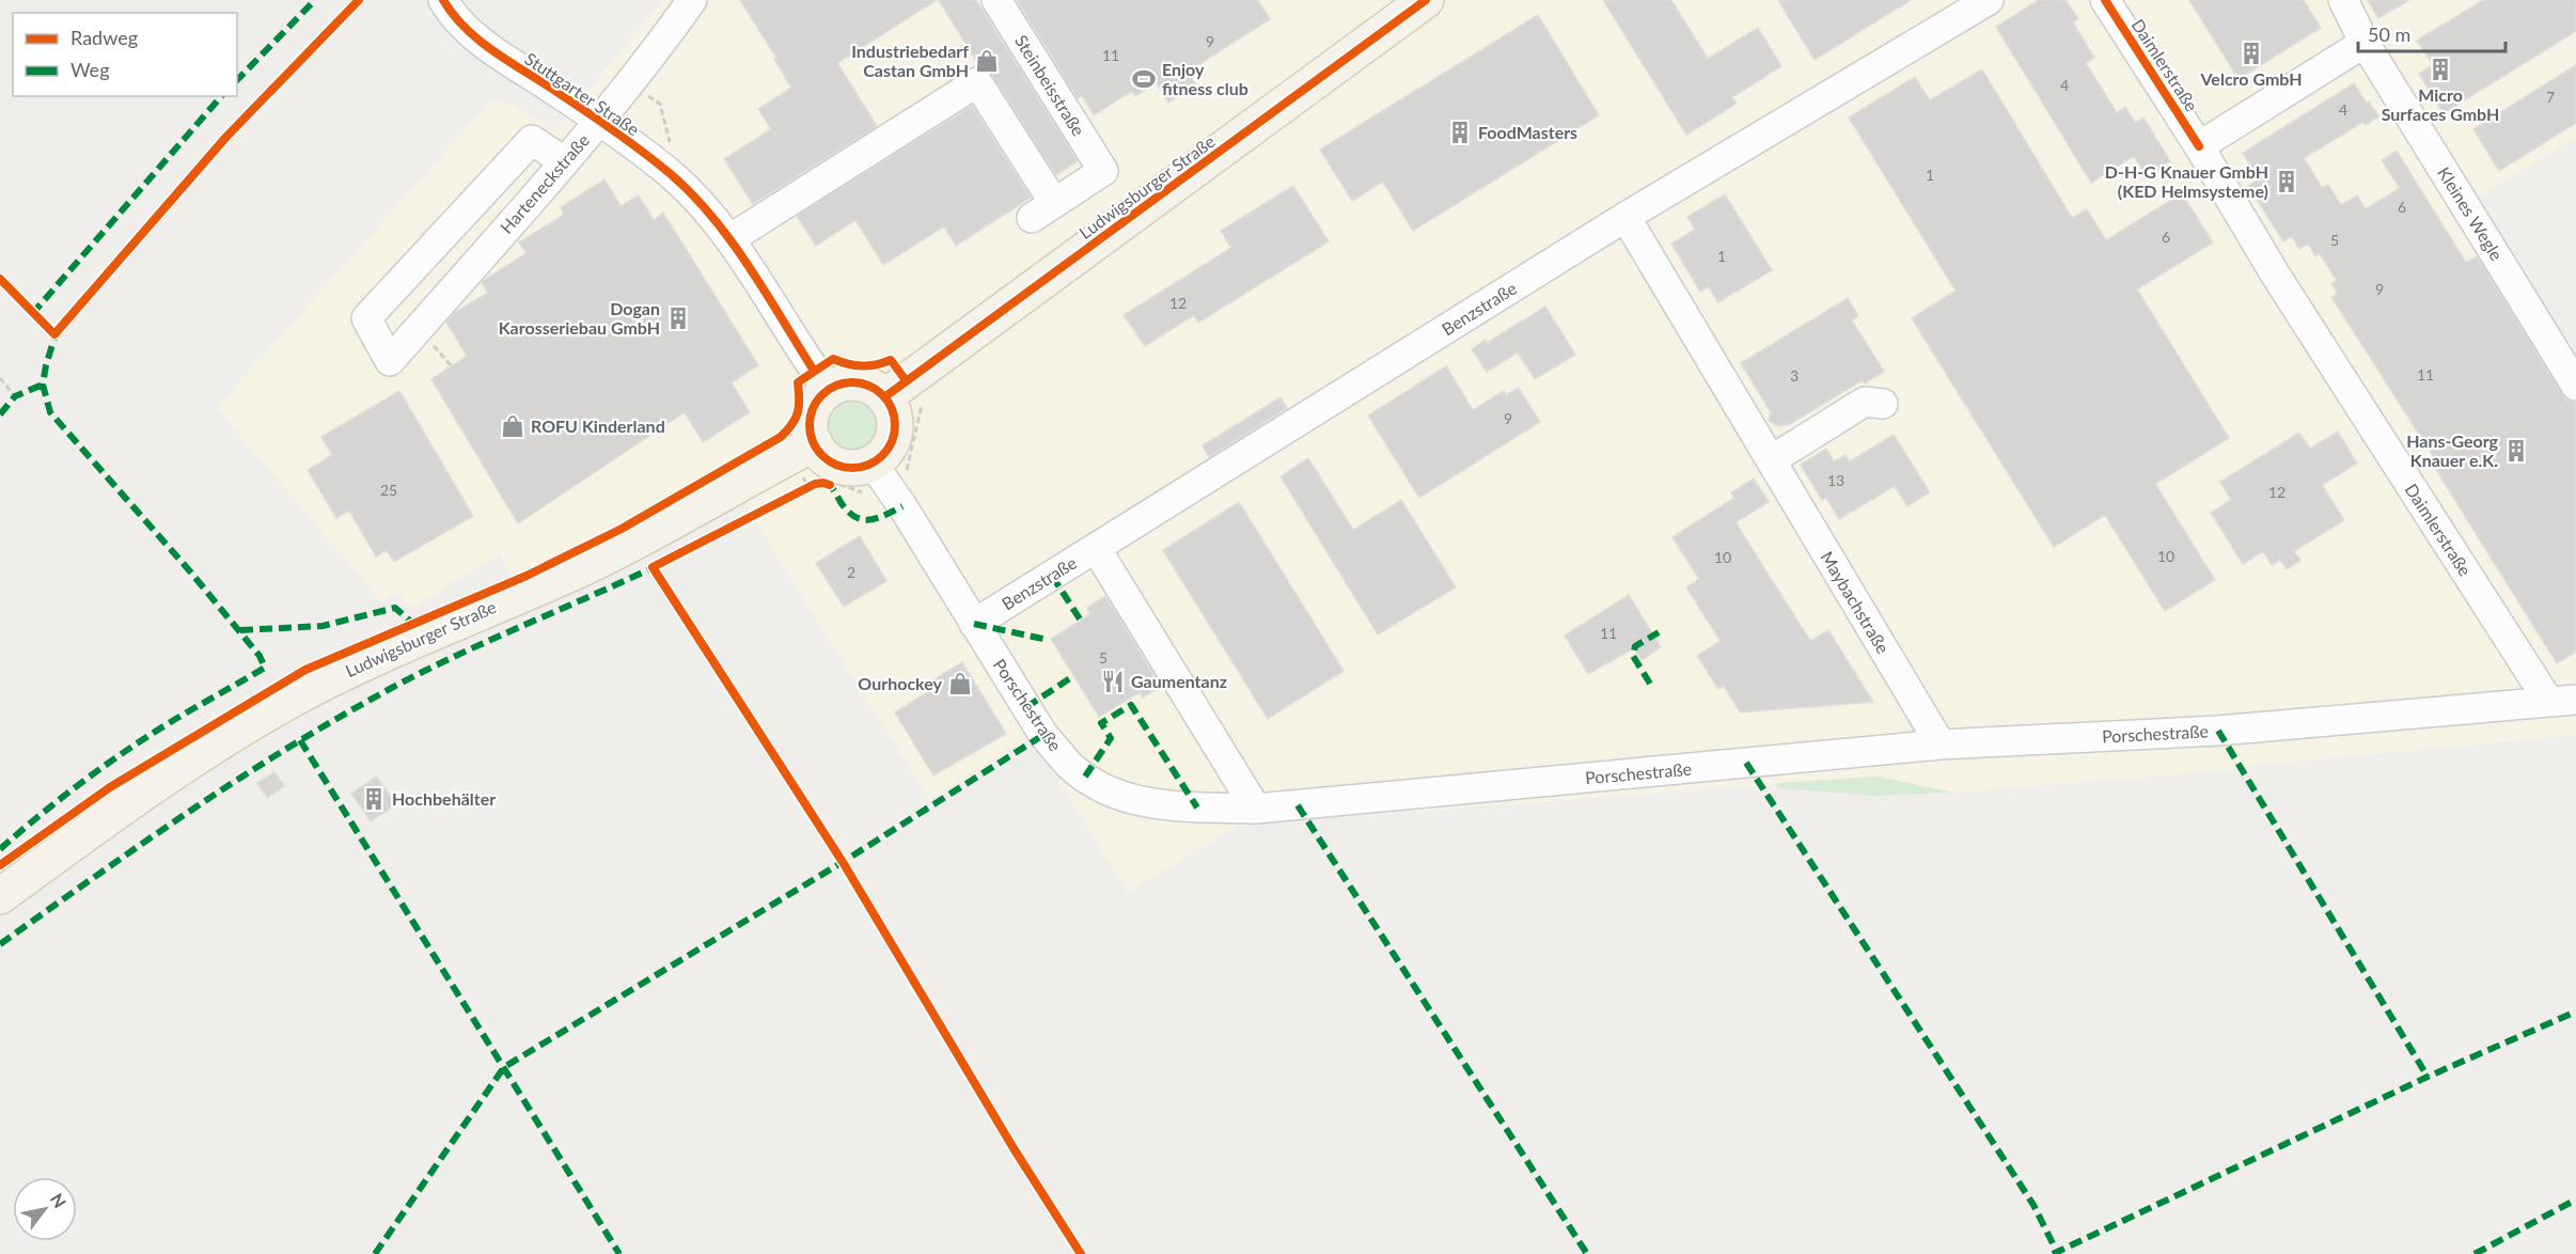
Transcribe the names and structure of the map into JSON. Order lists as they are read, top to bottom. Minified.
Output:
{"streets":{"main road":["Ludwigsburger Straße"],"street":["Daimlerstraße","Steinbeisstraße","Stuttgarter Straße","Harteneckstraße","Kleines Wegle","Benzstraße","Maybachstraße","Porschestraße"]},"crossings":[["Daimlerstraße","Porschestraße"],["Steinbeisstraße","Stuttgarter Straße"],["Stuttgarter Straße","Harteneckstraße"],["Benzstraße","Maybachstraße"],["Benzstraße","Porschestraße"],["Maybachstraße","Porschestraße"]],"places":{"building":["Velcro GmbH","Micro Surfaces GmbH","FoodMasters","D-H-G Knauer GmbH (KED Helmsysteme)","Dogan Karosseriebau GmbH","Hans-Georg Knauer e.K.","Hochbehälter"],"shop":["Industriebedarf Castan GmbH","ROFU Kinderland","Ourhockey"],"sports":["Enjoy fitness club"],"restaurant":["Gaumentanz"]},"house_numbers":["9","11","4","7","4","1","6","6","5","1","9","12","11","3","9","13","25","12","10","10","2","11","5"],"legend":["Radweg","Weg"],"scale_bar":"50 m","north":"top right"}
